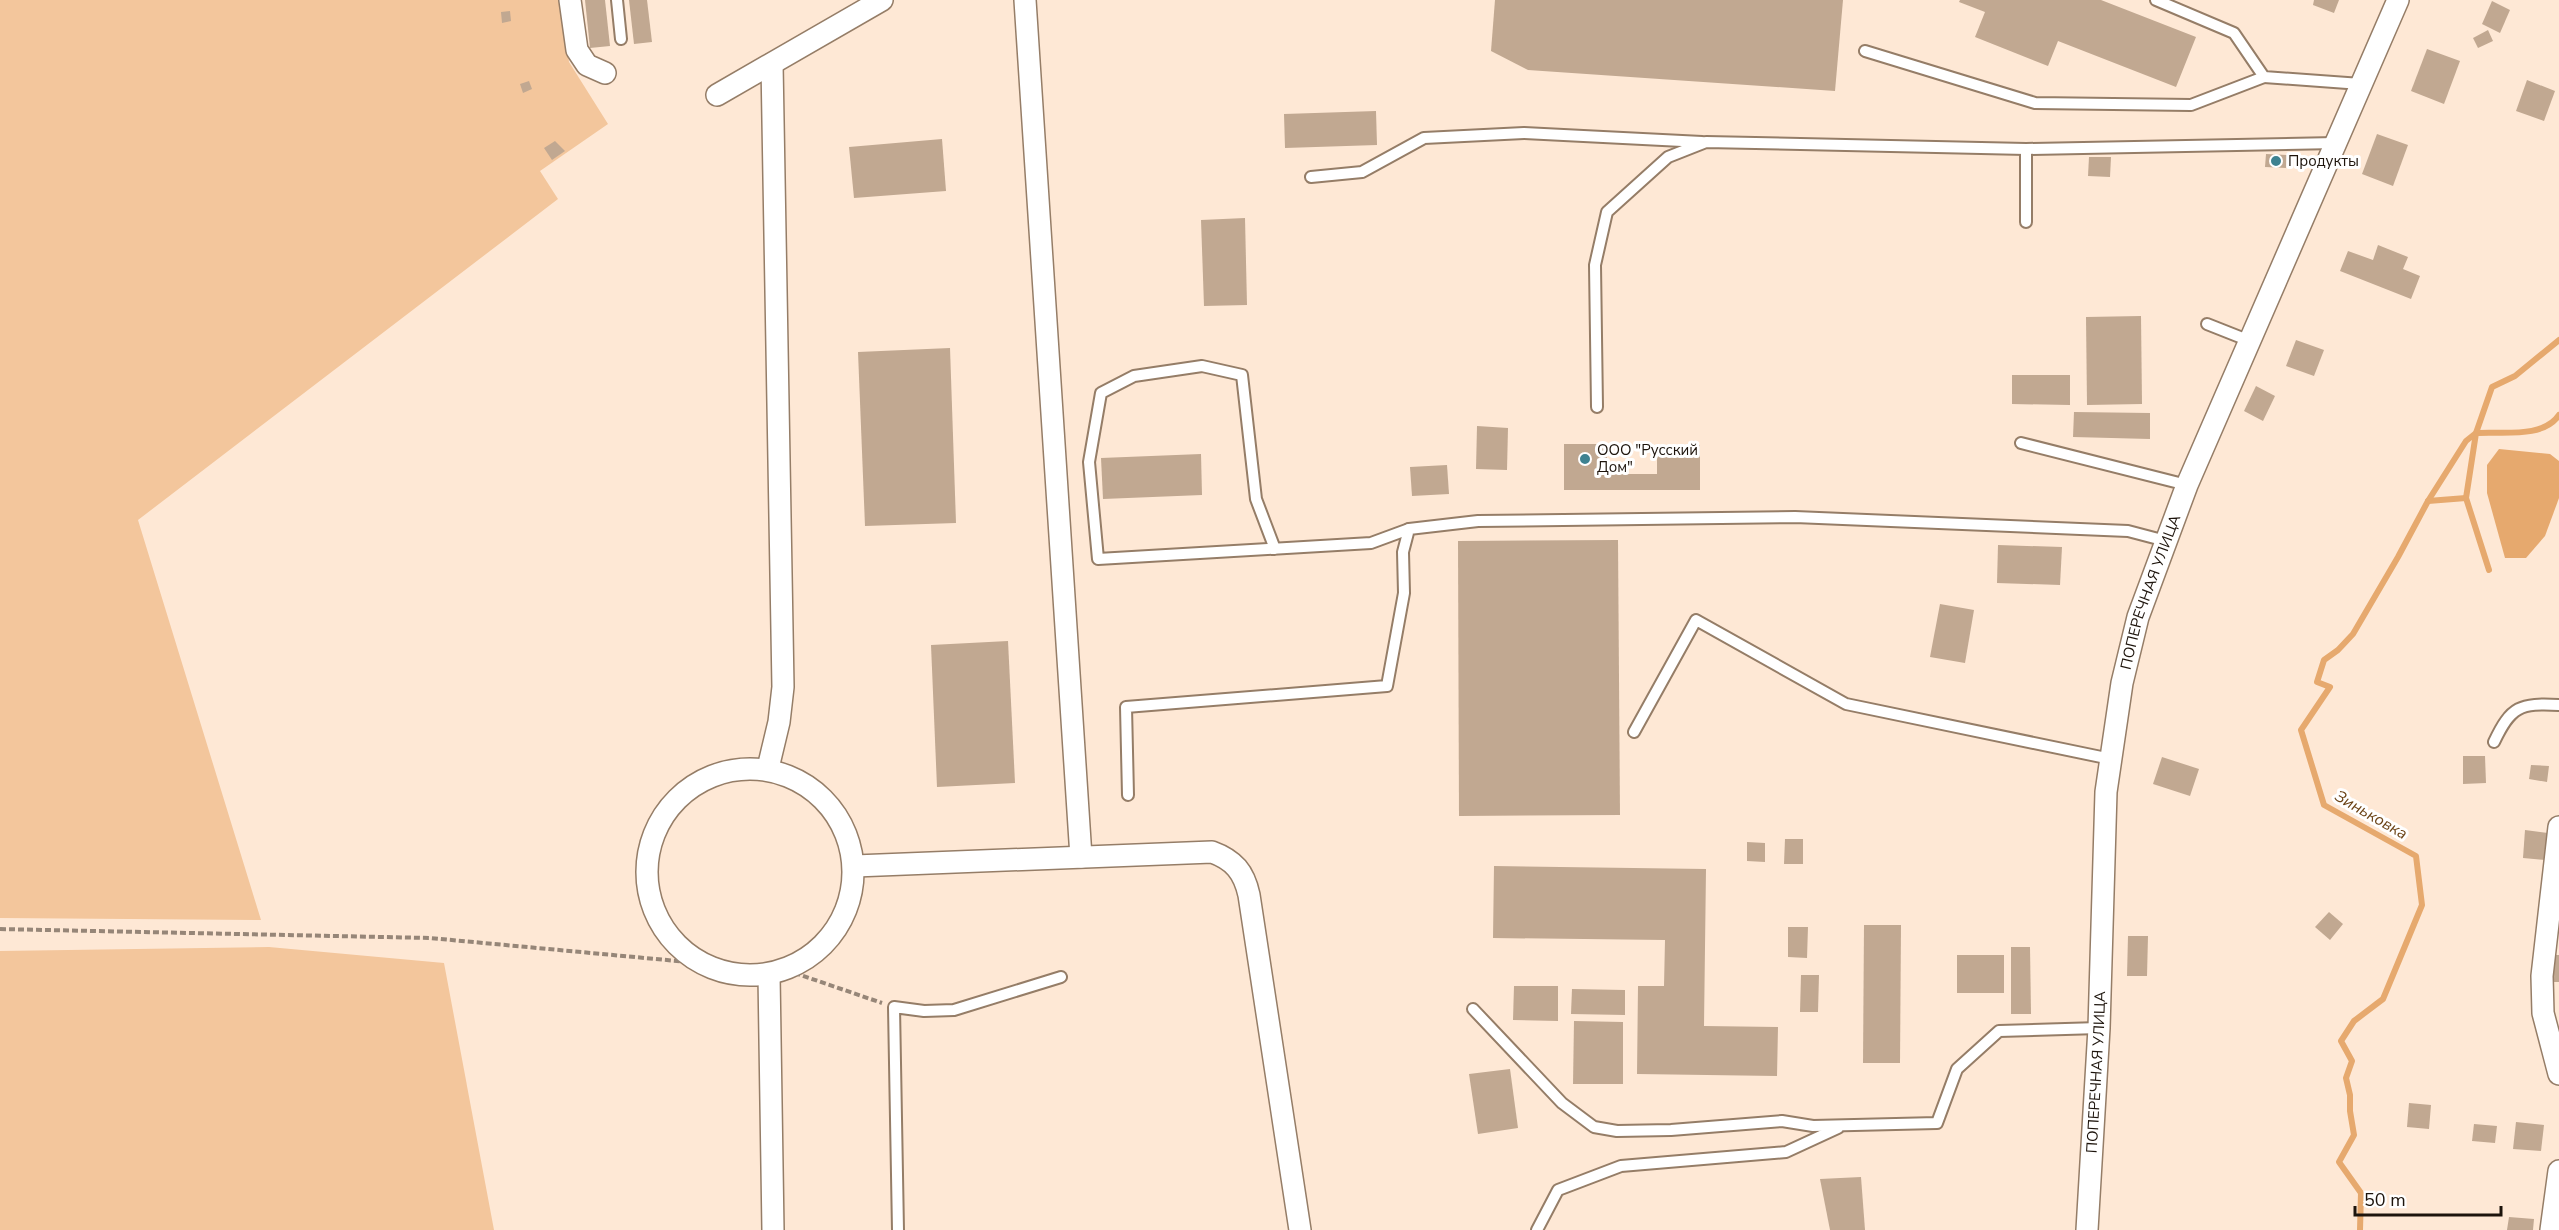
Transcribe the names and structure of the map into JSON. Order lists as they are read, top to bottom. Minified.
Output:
{"streets":{"street":["ПОПЕРЕЧНАЯ УЛИЦА"]},"water":["Зиньковка"],"places":["Продукты","ООО \"Русский Дом\""],"scale_bar":"50 m"}
